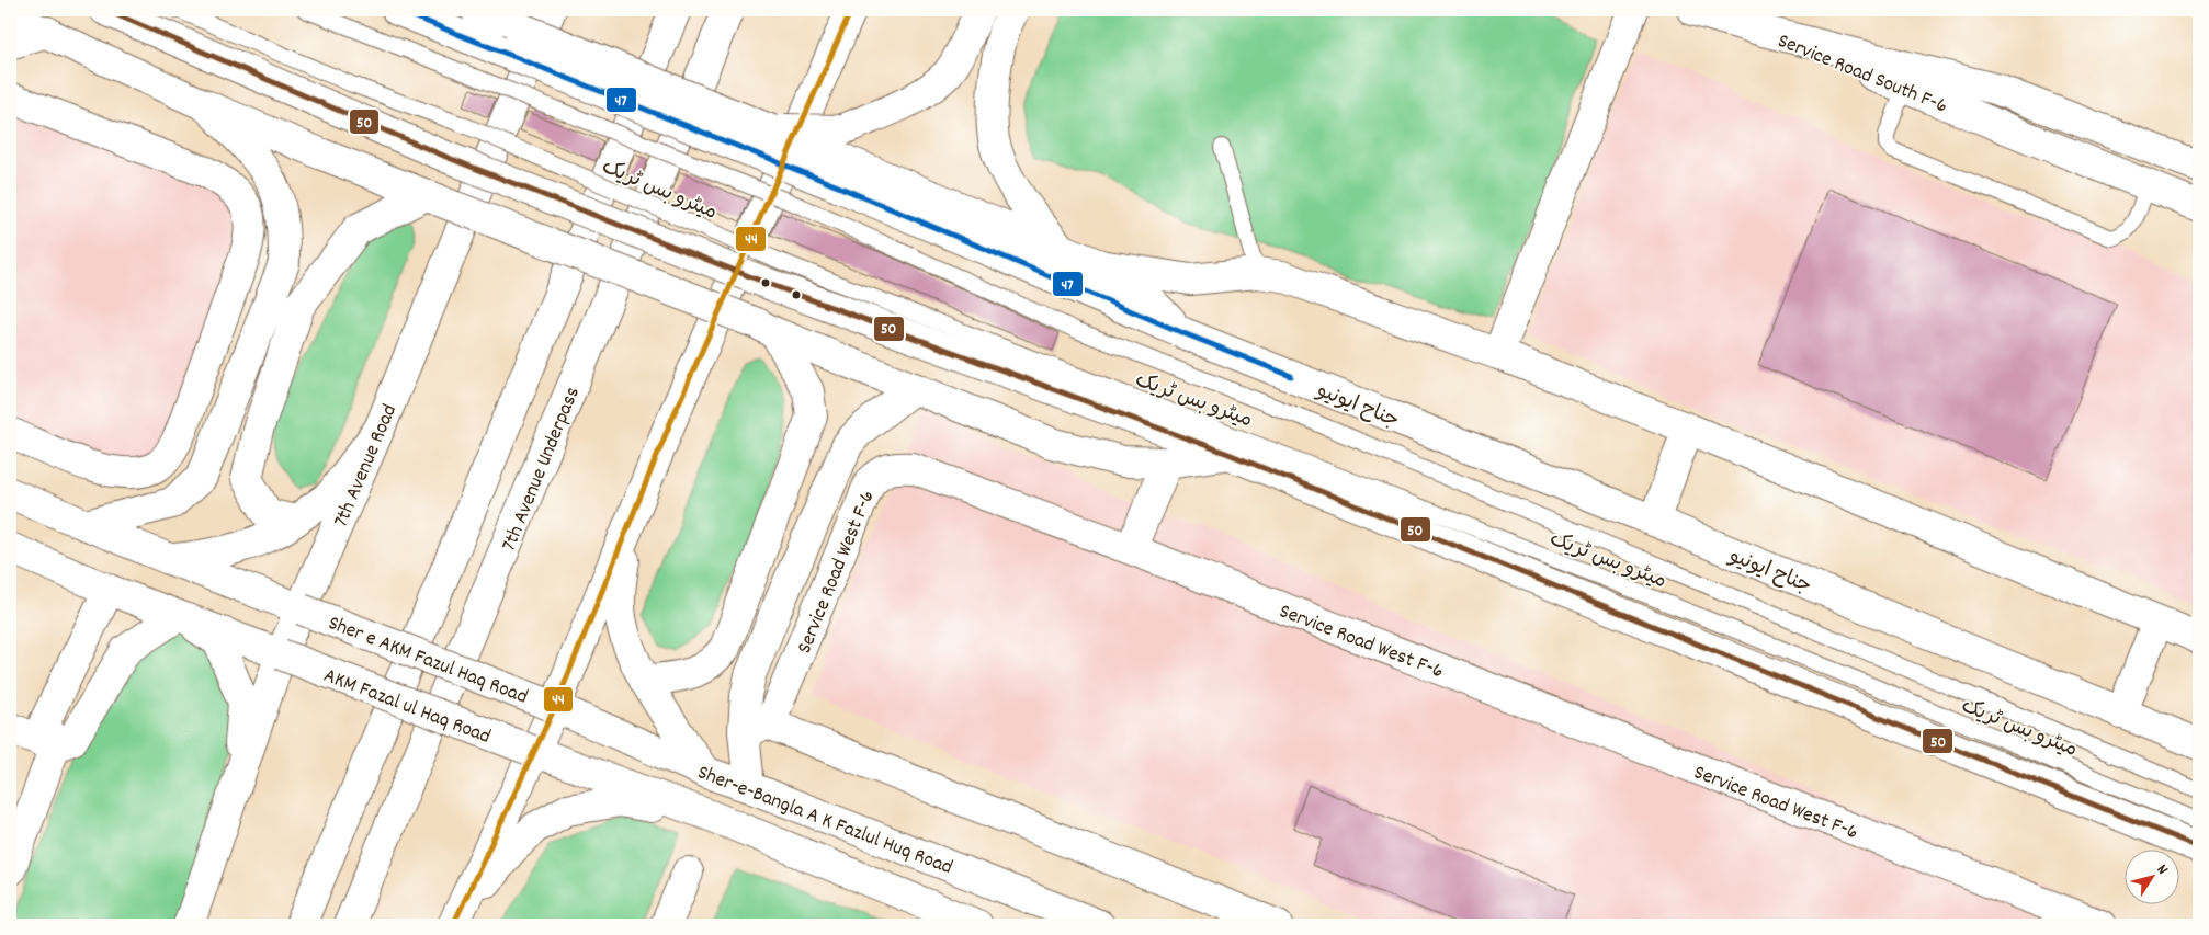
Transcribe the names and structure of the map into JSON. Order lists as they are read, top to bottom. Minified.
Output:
{"streets":{"main road":["Service Road South F-6","جناح ایونیو","7th Avenue Road","7th Avenue Underpass","Service Road West F-6","Sher e AKM Fazul Haq Road","AKM Fazal ul Haq Road","Sher-e-Bangla A K Fazlul Huq Road"],"lane":["میٹرو بس ٹریک"]},"crossings":[["7th Avenue Road","Sher e AKM Fazul Haq Road"],["7th Avenue Road","AKM Fazal ul Haq Road"],["Sher e AKM Fazul Haq Road","Sher-e-Bangla A K Fazlul Huq Road"],["AKM Fazal ul Haq Road","Sher-e-Bangla A K Fazlul Huq Road"]],"lines":["transit line 50","transit line 47","transit line 44"],"north":"top right"}
